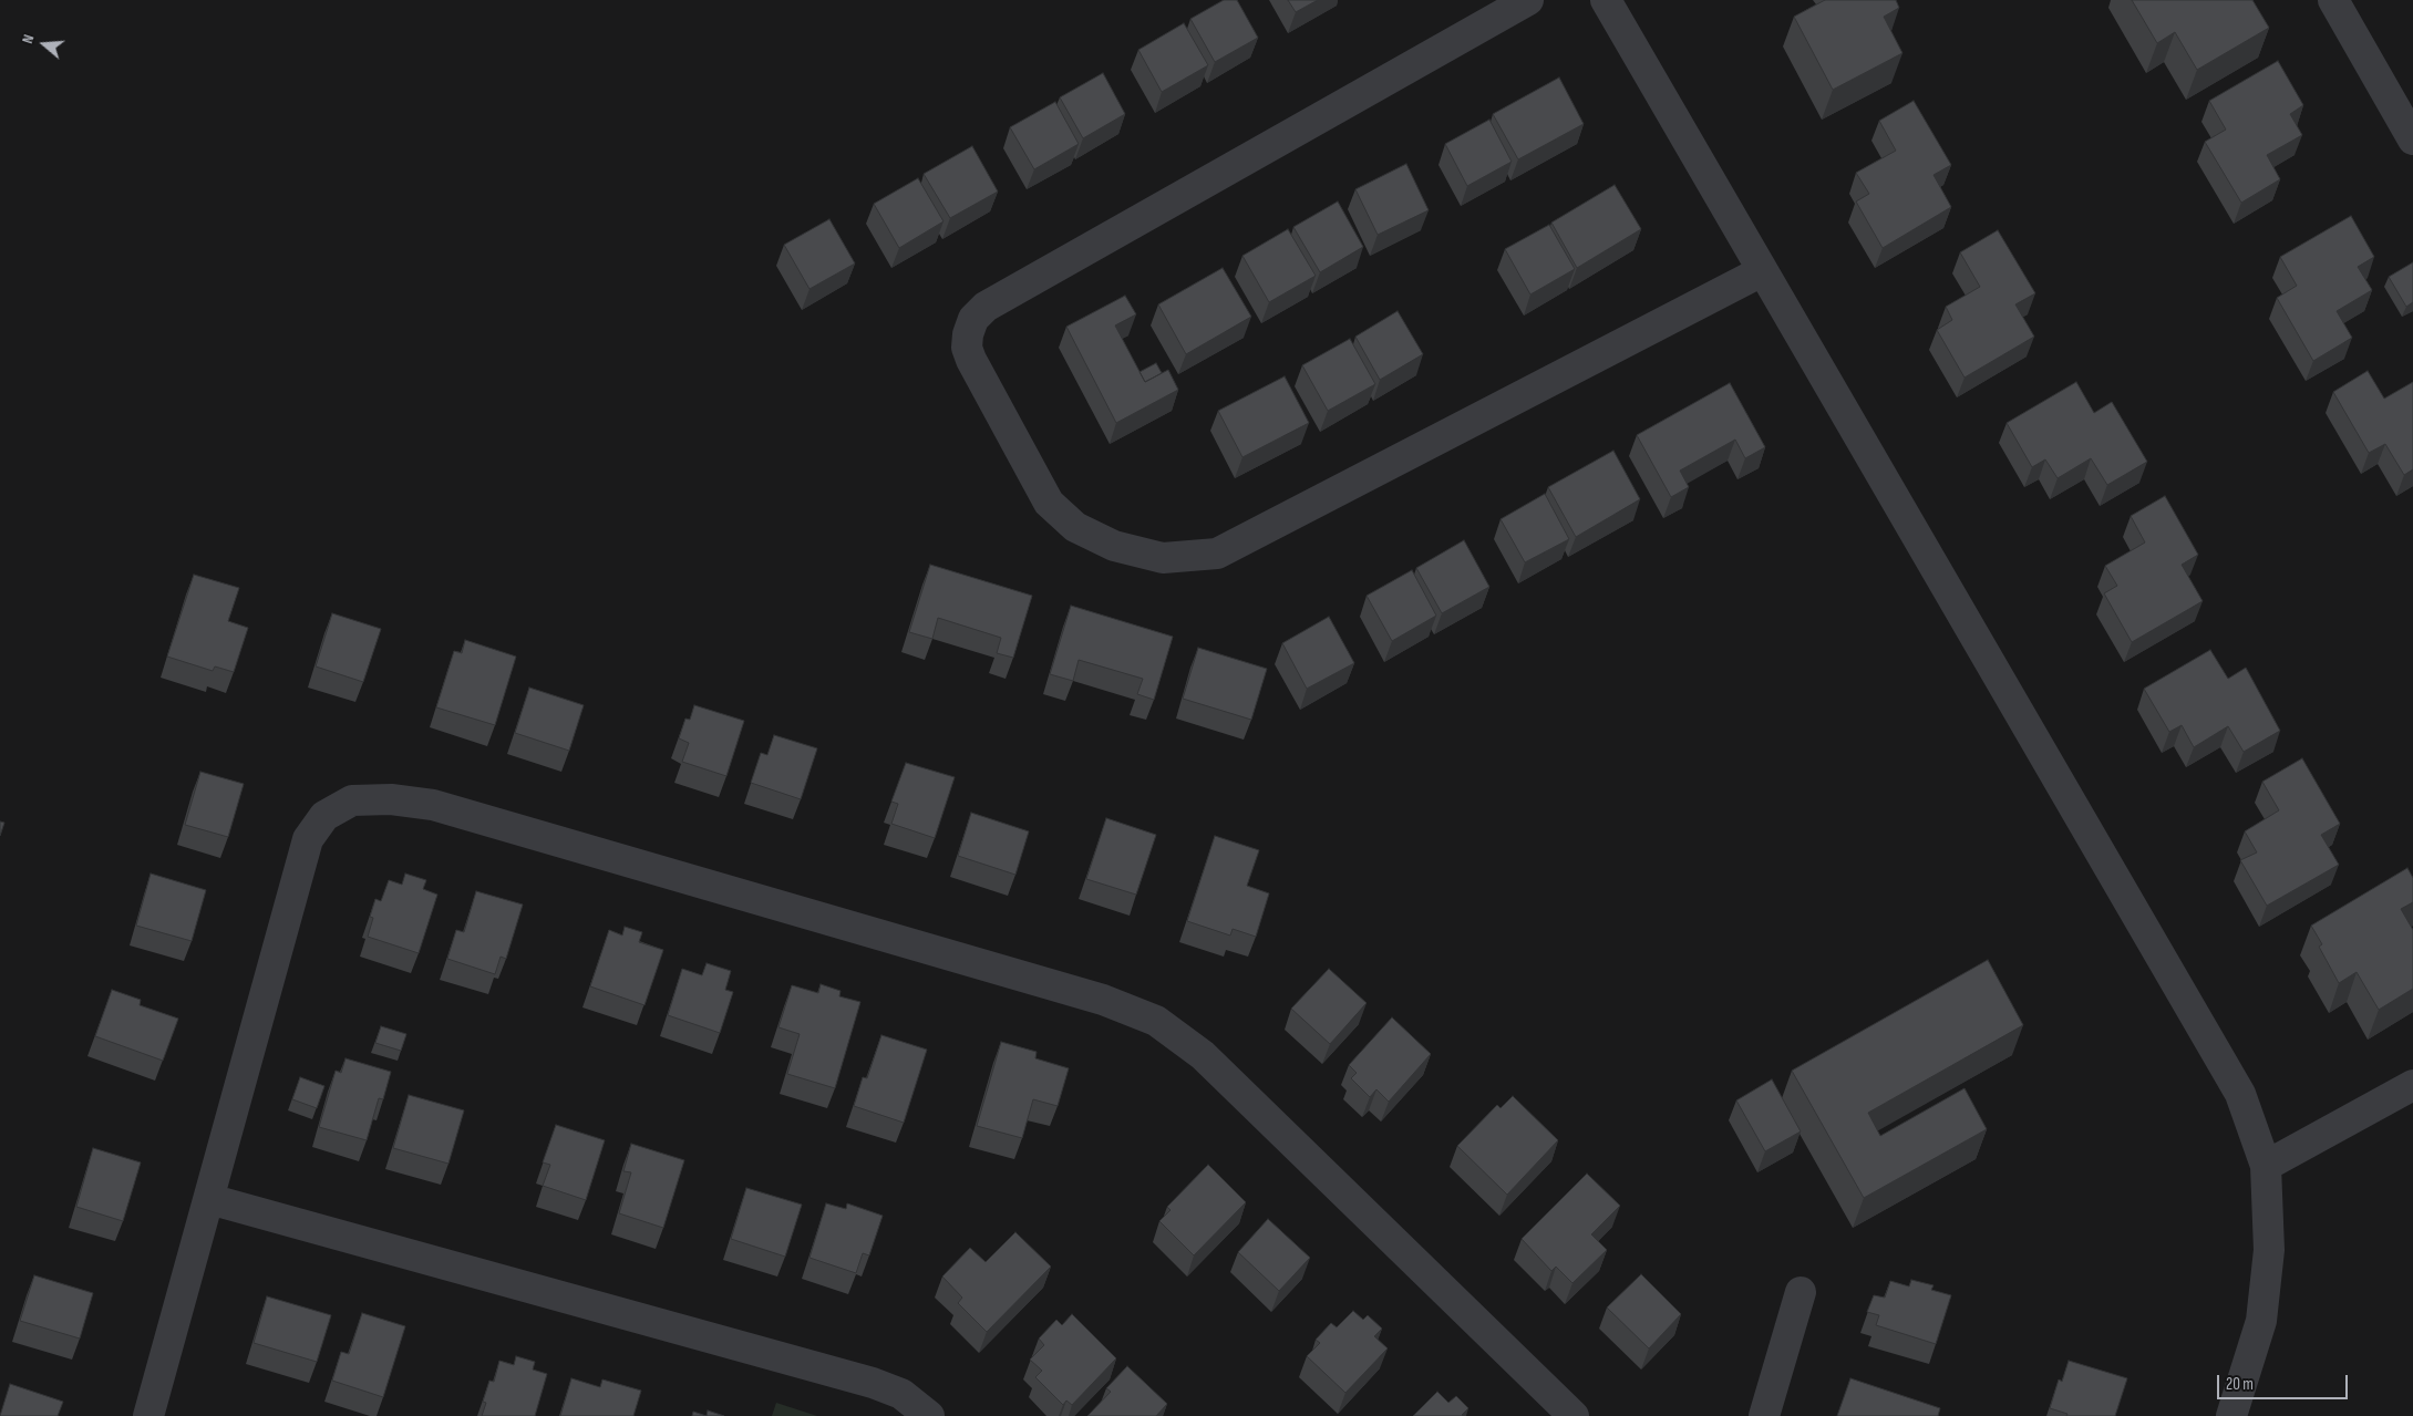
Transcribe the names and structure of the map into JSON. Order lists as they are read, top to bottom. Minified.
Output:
{"scale_bar":"20 m","north":"left"}
